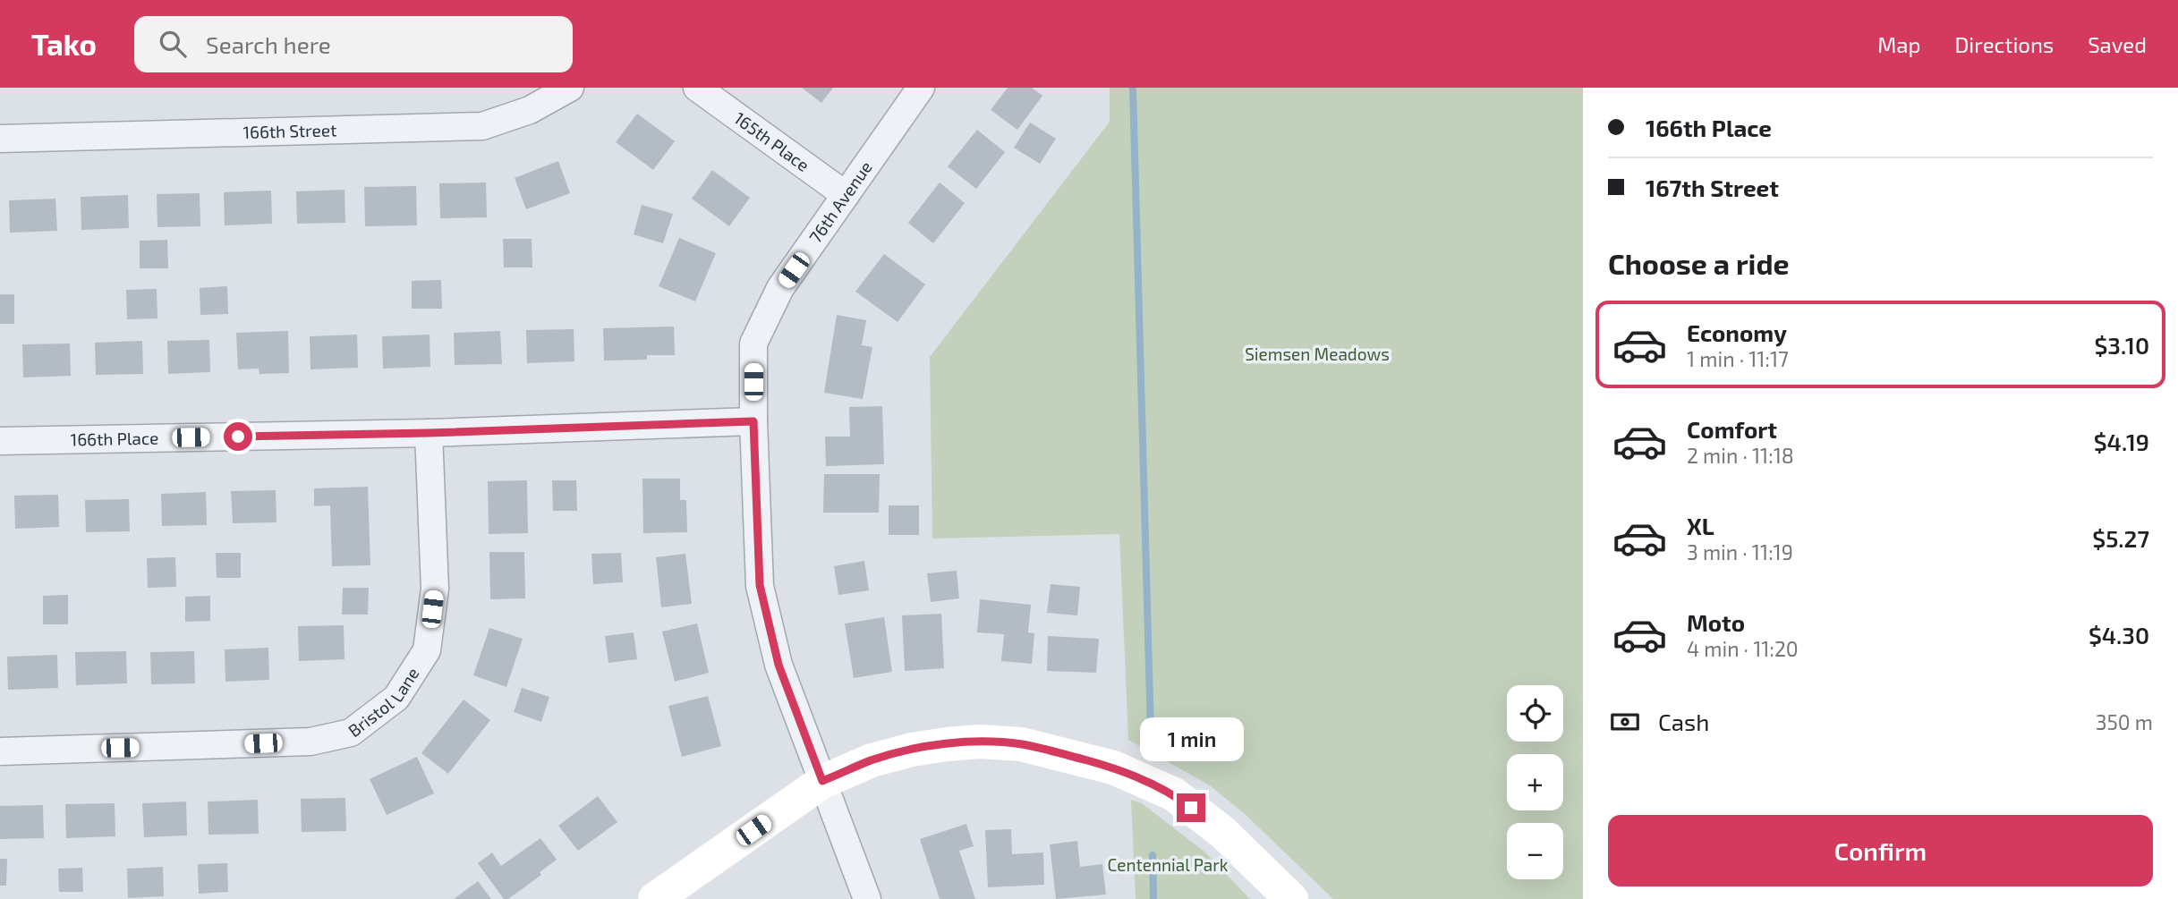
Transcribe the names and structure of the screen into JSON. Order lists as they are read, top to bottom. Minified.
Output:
{"streets":{"street":["166th Street","165th Place","76th Avenue","166th Place","Bristol Lane"]},"crossings":[["165th Place","76th Avenue"],["76th Avenue","166th Place"],["166th Place","Bristol Lane"]],"parks":["Siemsen Meadows","Centennial Park"],"page":{"header":"Tako","search":"Search here","nav":["Map","Directions","Saved"],"banner":["166th Place","167th Street"],"heading":"Choose a ride","list":[{"name":"Economy","note":"1 min · 11:17","value":"$3.10"},{"name":"Comfort","note":"2 min · 11:18","value":"$4.19"},{"name":"XL","note":"3 min · 11:19","value":"$5.27"},{"name":"Moto","note":"4 min · 11:20","value":"$4.30"}],"map_buttons":["+","−"],"pay":["Cash","350 m"],"bubble":"1 min","buttons":"Confirm"}}
